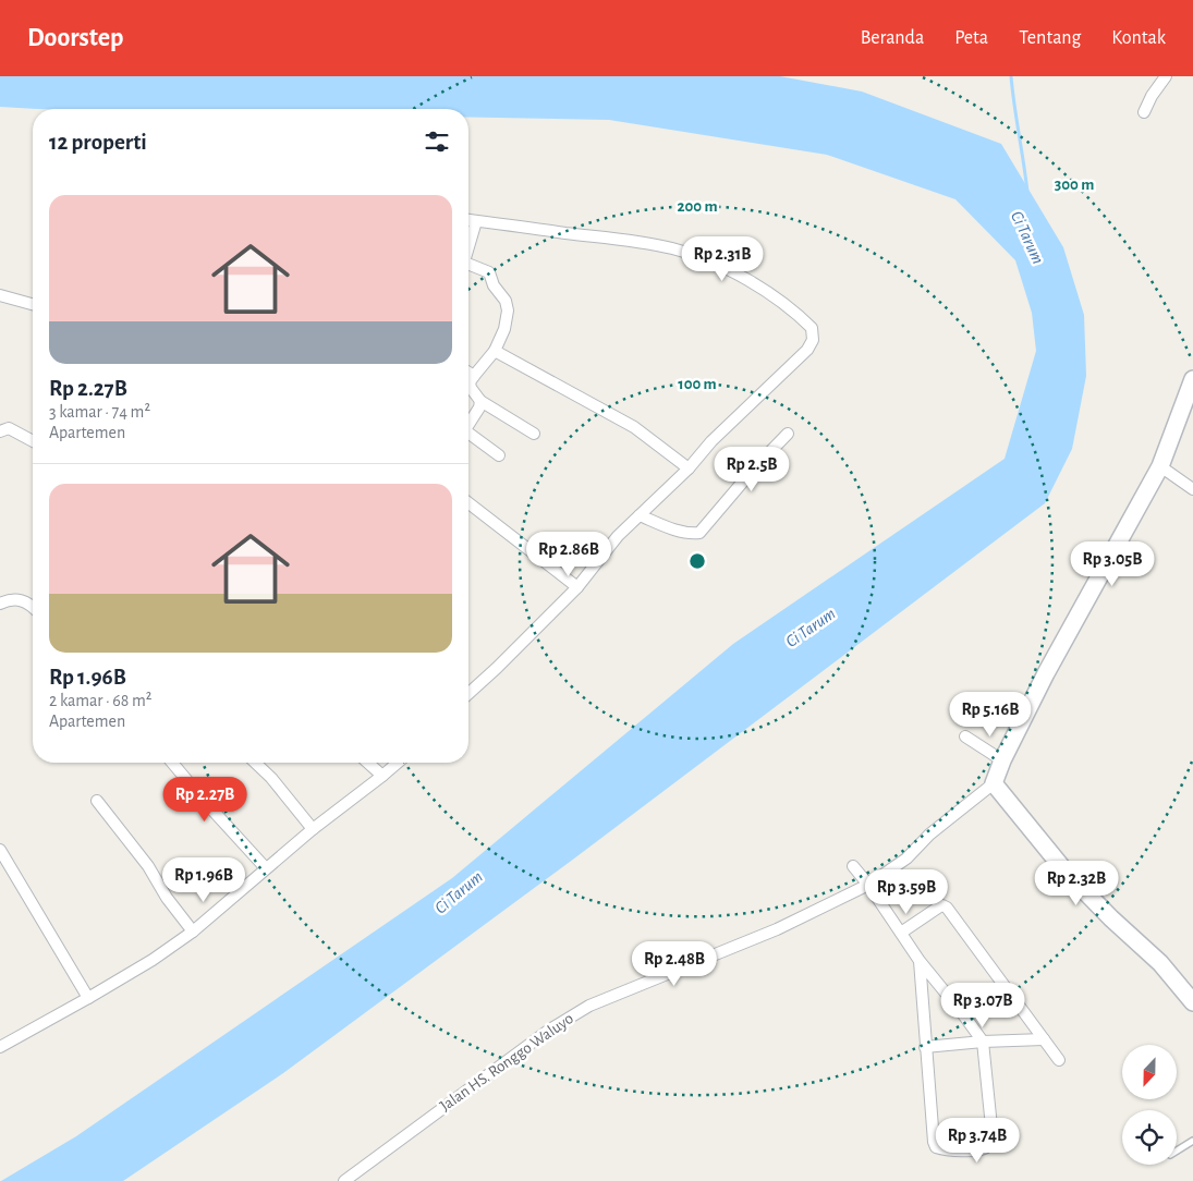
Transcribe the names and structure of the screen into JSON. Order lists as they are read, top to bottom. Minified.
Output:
{"streets":{"street":["Jalan HS. Ronggo Waluyo"]},"water":["Ci Tarum"],"north":"bottom","page":{"header":"Doorstep","nav":["Beranda","Peta","Tentang","Kontak"],"heading":"12 properti","list":[{"name":"Rp 2.27B","note":"3 kamar · 74 m² · Apartemen"},{"name":"Rp 1.96B","note":"2 kamar · 68 m² · Apartemen"}],"price":["Rp 2.31B","Rp 2.5B","Rp 2.86B","Rp 3.05B","Rp 5.16B","Rp 2.27B","Rp 1.96B","Rp 2.32B","Rp 3.59B","Rp 2.48B","Rp 3.07B","Rp 3.74B"]},"rings":["300 m","200 m","100 m"]}
